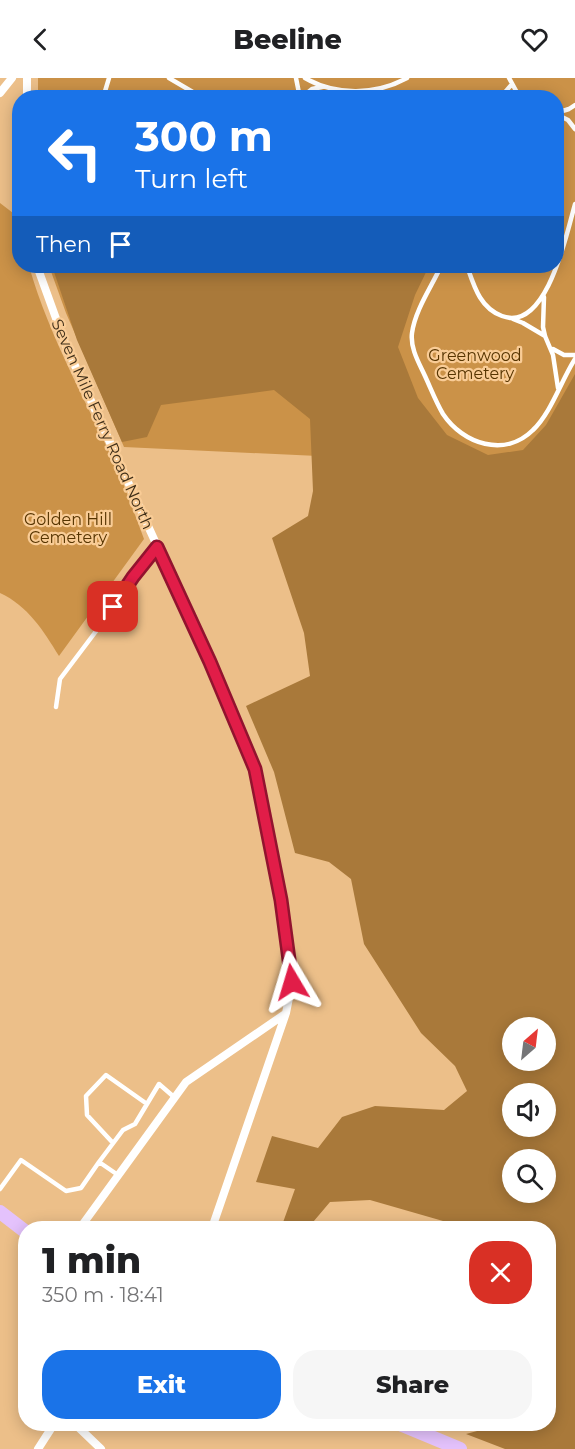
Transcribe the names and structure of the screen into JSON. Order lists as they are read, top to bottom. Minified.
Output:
{"streets":{"street":["Seven Mile Ferry Road North"]},"parks":["Greenwood Cemetery","Golden Hill Cemetery"],"north":"top right","page":{"header":"Beeline","turn":["300 m","Turn left"],"then":"Then","heading":["1 min","350 m · 18:41"],"buttons":["Exit","Share"]}}
